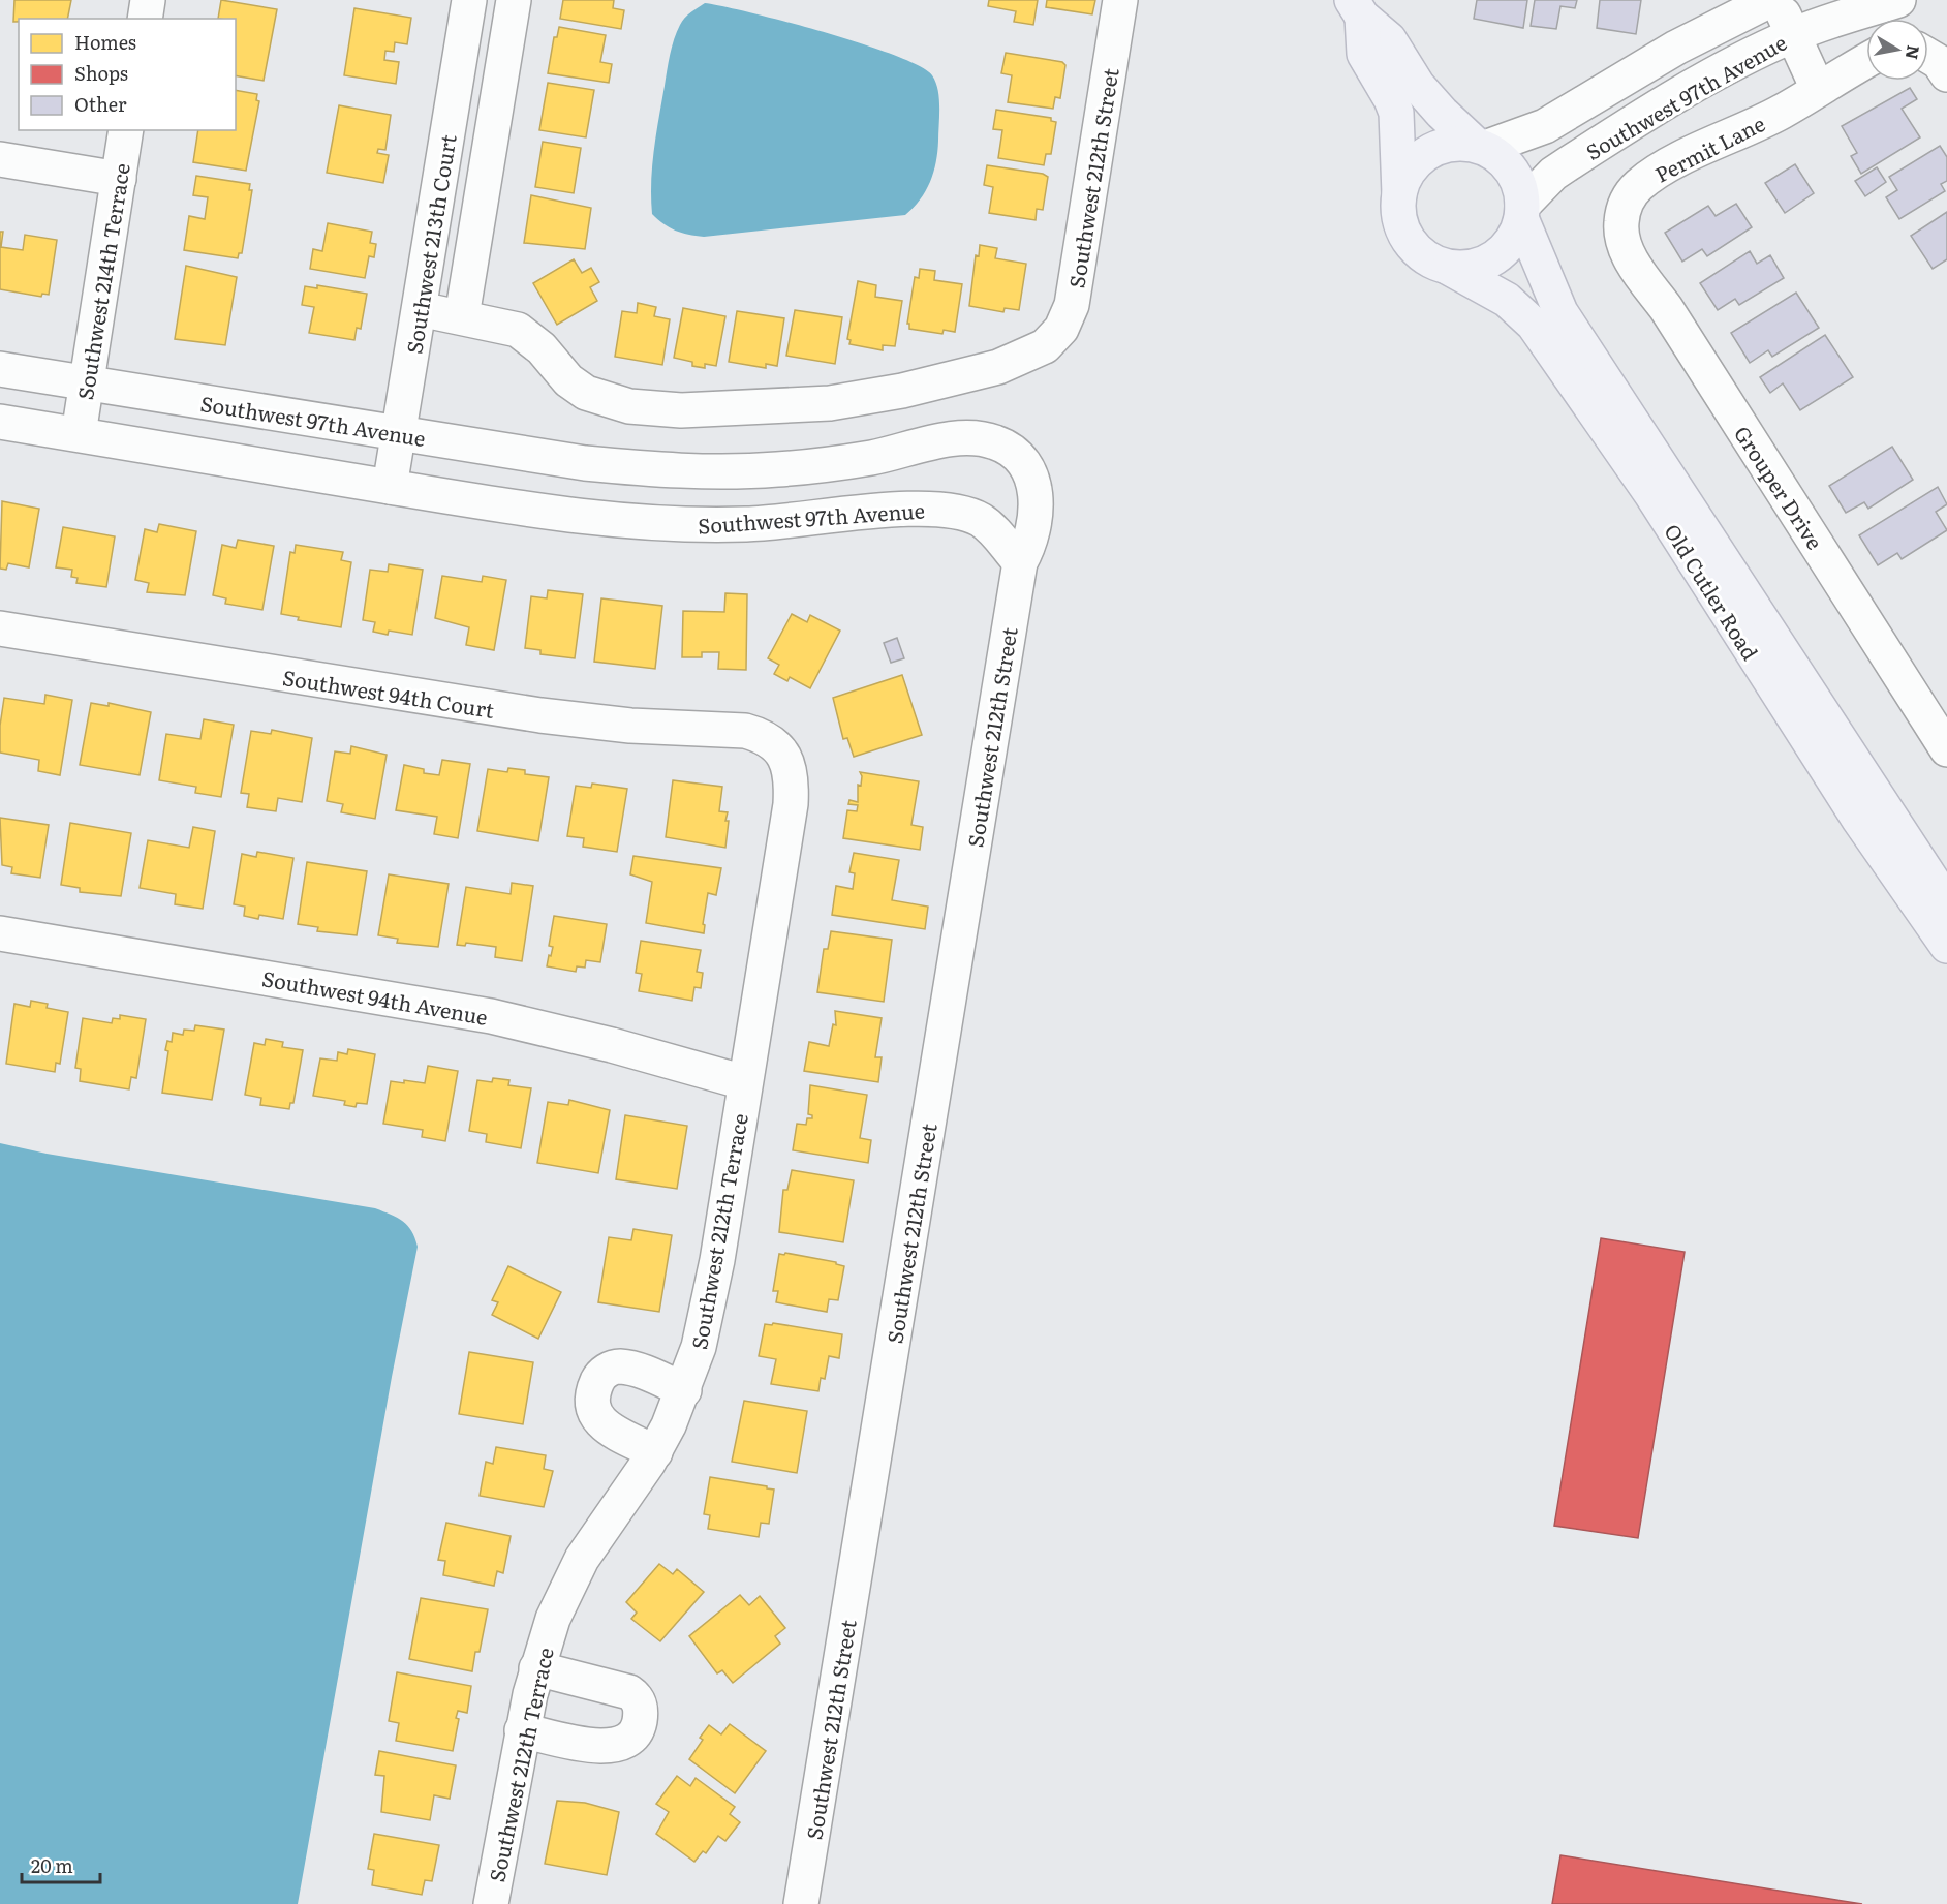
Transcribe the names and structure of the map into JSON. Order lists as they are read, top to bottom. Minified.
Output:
{"streets":{"main road":["Old Cutler Road"],"street":["Southwest 97th Avenue","Permit Lane","Southwest 212th Street","Southwest 213th Court","Southwest 214th Terrace","Grouper Drive","Southwest 94th Court","Southwest 94th Avenue","Southwest 212th Terrace"]},"crossings":[["Southwest 97th Avenue","Southwest 212th Street"],["Southwest 97th Avenue","Southwest 213th Court"],["Southwest 97th Avenue","Southwest 214th Terrace"],["Southwest 97th Avenue","Old Cutler Road"],["Permit Lane","Grouper Drive"],["Southwest 94th Court","Southwest 212th Terrace"],["Southwest 94th Avenue","Southwest 212th Terrace"]],"legend":["Homes","Shops","Other"],"scale_bar":"20 m","north":"right"}
